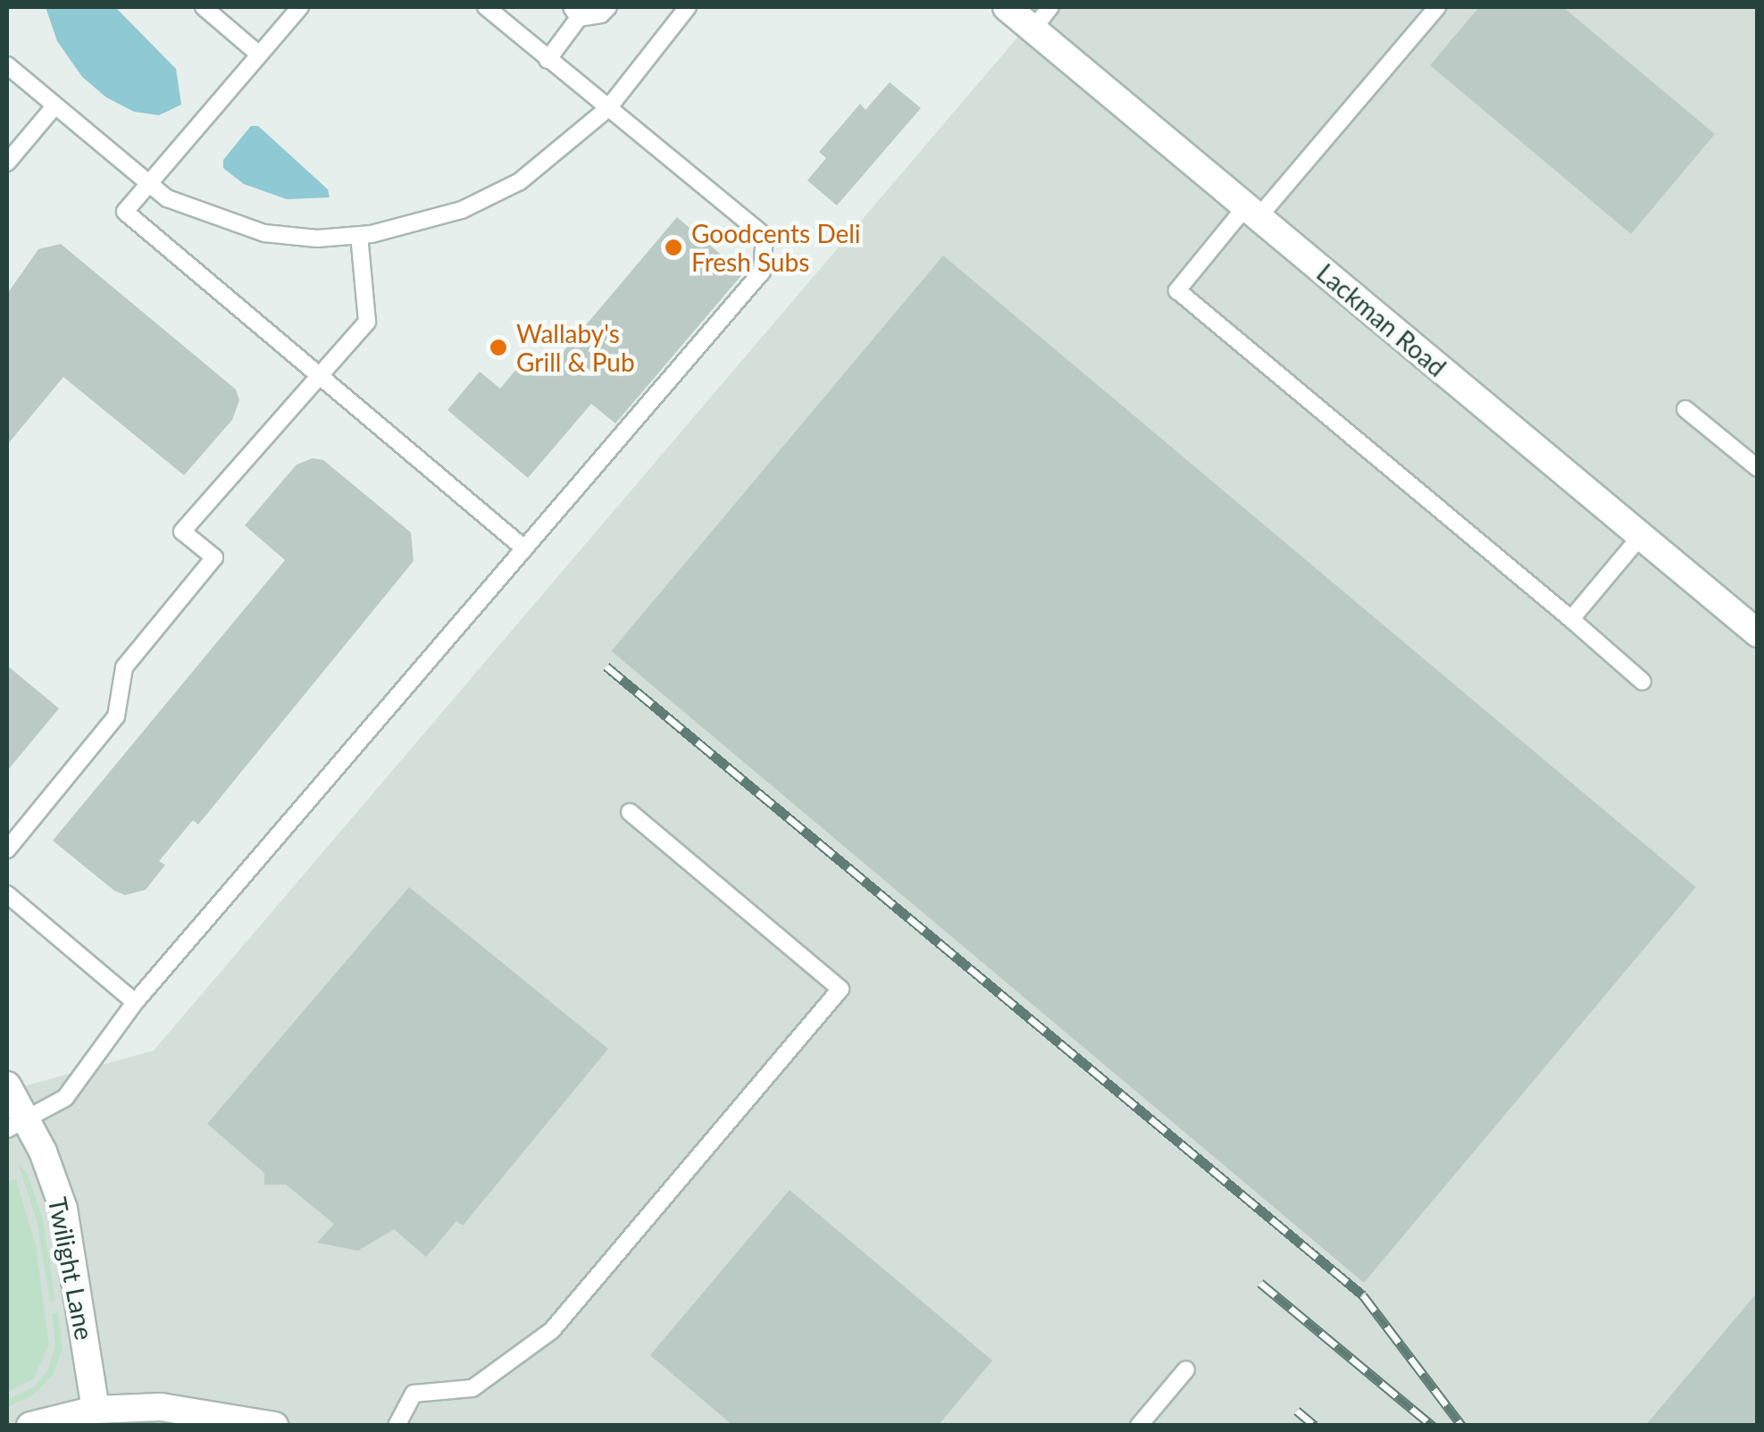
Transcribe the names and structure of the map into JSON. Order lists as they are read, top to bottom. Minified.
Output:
{"streets":{"main road":["Lackman Road","Twilight Lane"]},"places":["Goodcents Deli Fresh Subs","Wallaby's Grill & Pub"]}
